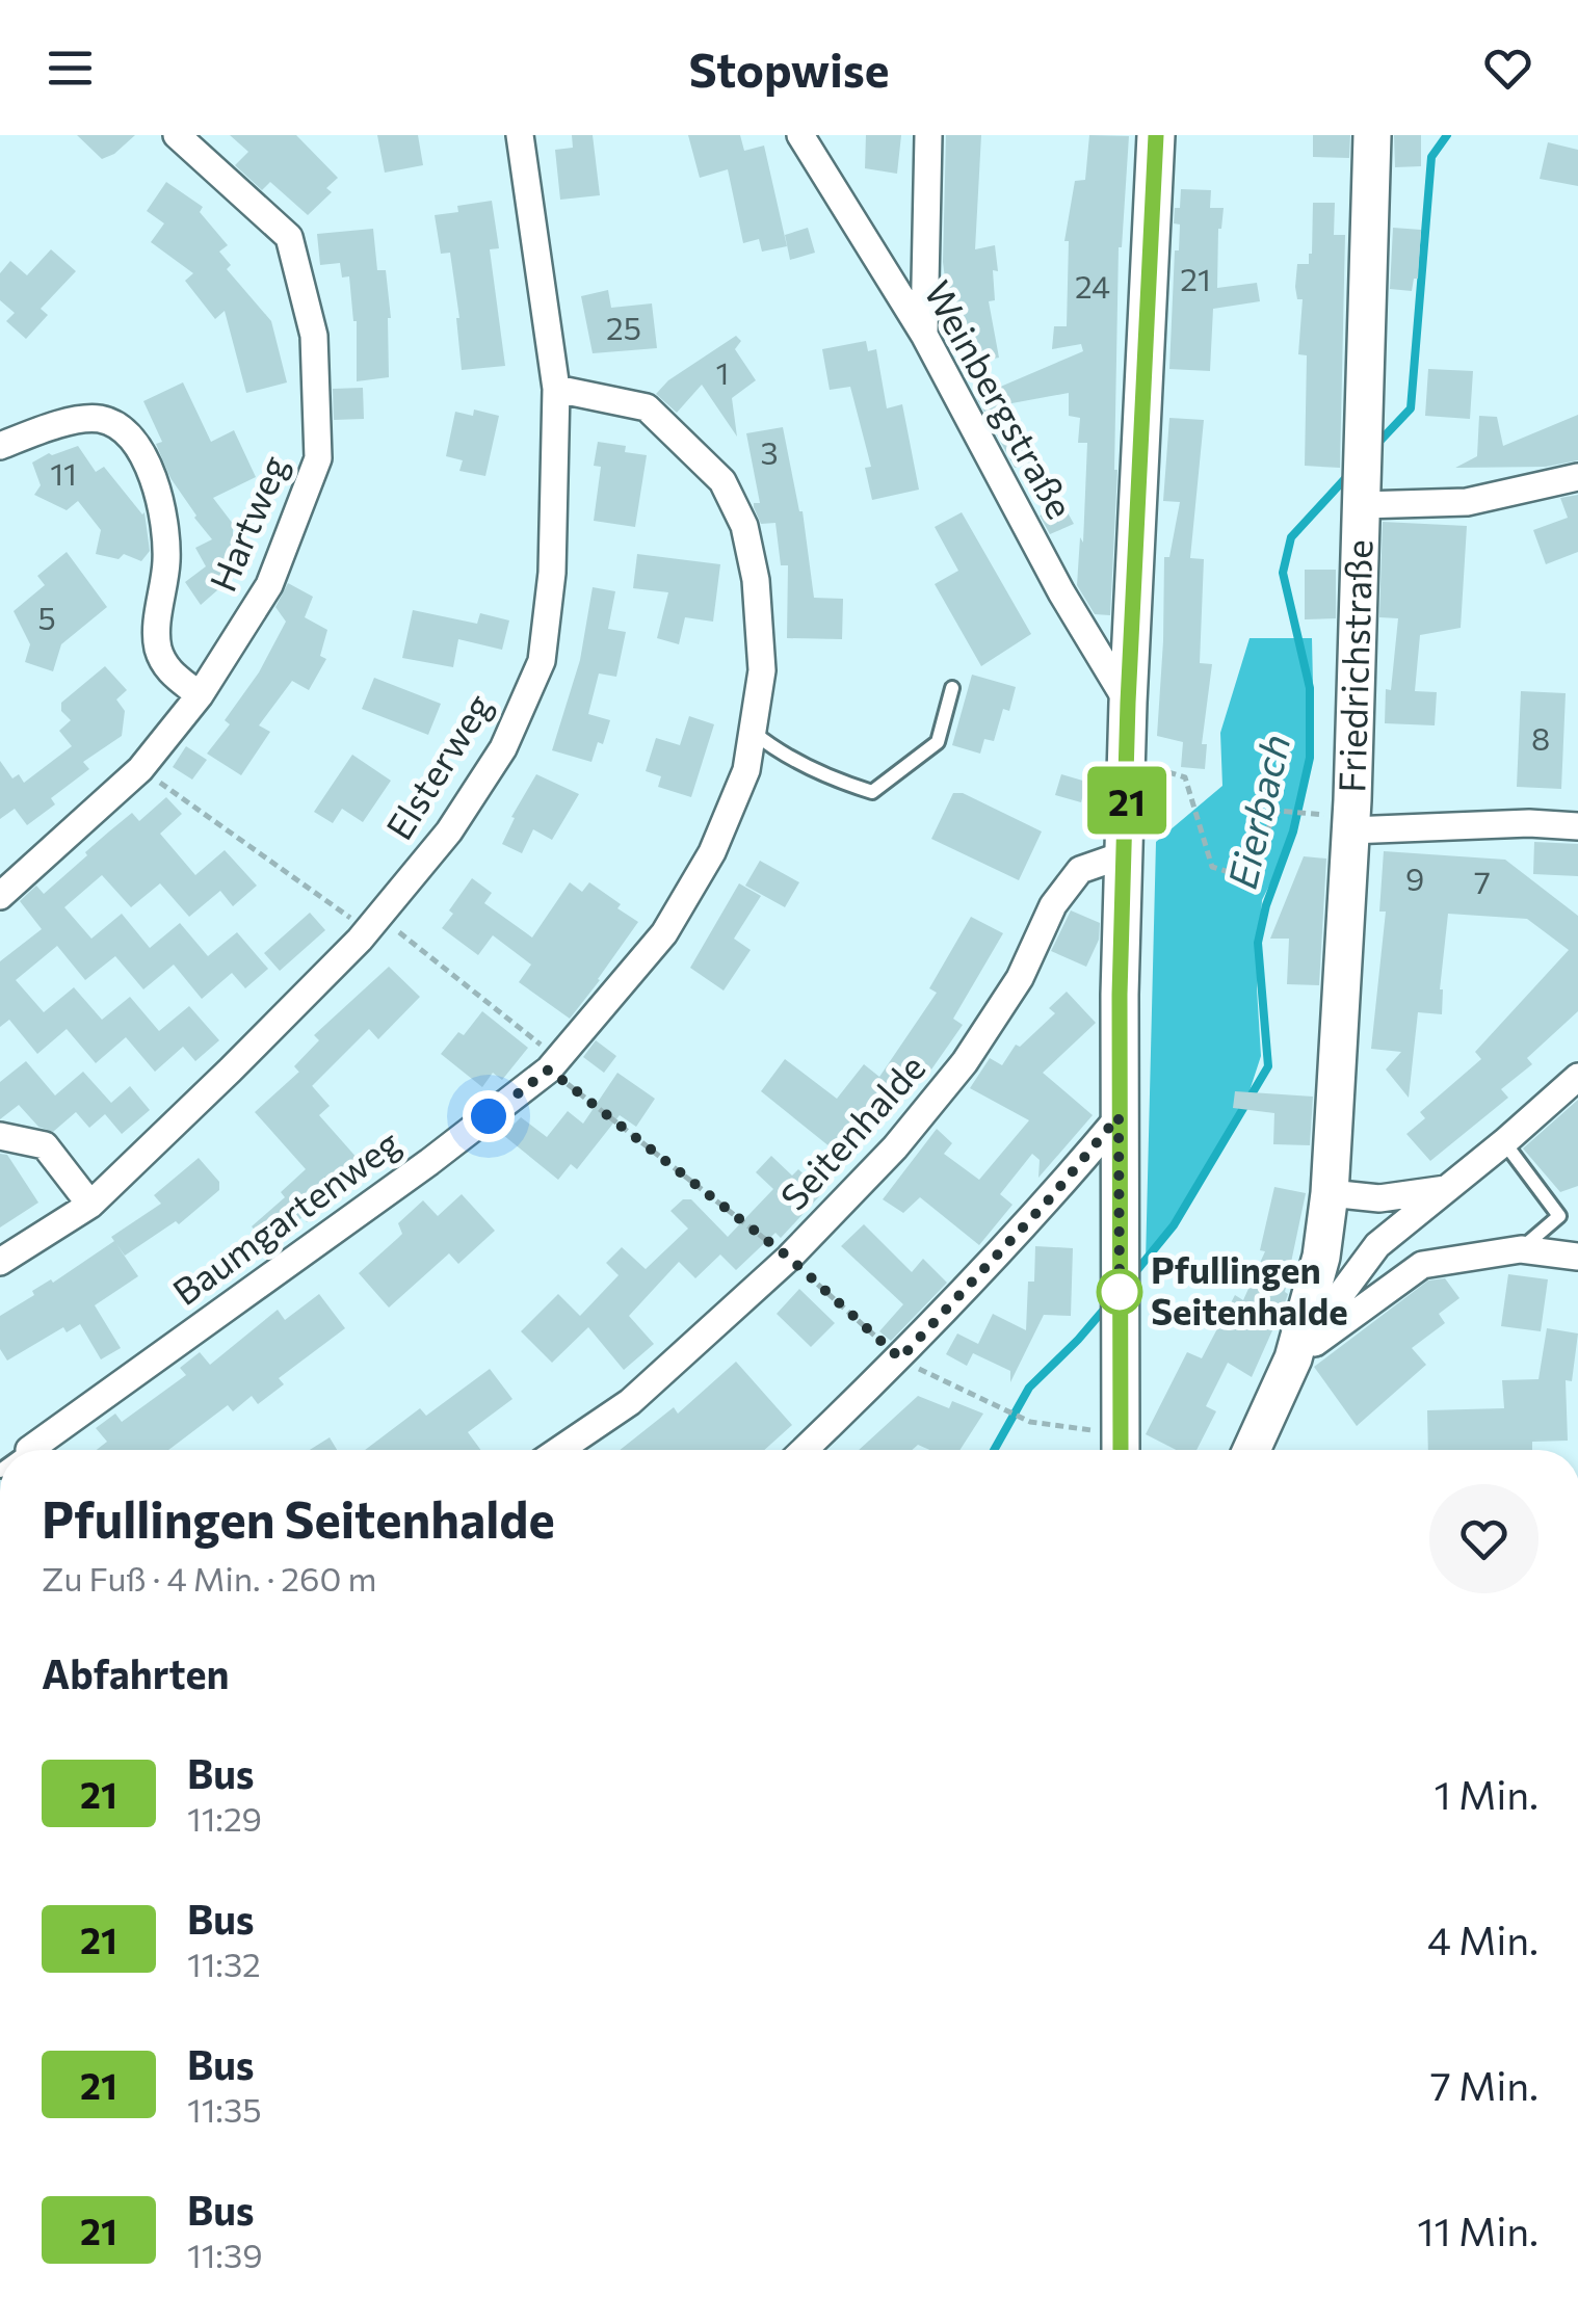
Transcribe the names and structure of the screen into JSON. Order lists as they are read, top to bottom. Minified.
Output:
{"streets":{"main road":["Friedrichstraße"],"street":["Weinbergstraße","Hartweg","Elsterweg","Seitenhalde","Baumgartenweg"]},"crossings":[["Elsterweg","Baumgartenweg"]],"water":["Eierbach"],"places":["Pfullingen Seitenhalde"],"lines":["bus line 21"],"house_numbers":["21","24","25","1","3","11","5","8","9","7"],"page":{"header":"Stopwise","on_map":"21","heading":[["Pfullingen Seitenhalde","Zu Fuß · 4 Min. · 260 m"],"Abfahrten"],"list":[{"mark":"21","name":"Bus","note":"11:29","value":"1 Min."},{"mark":"21","name":"Bus","note":"11:32","value":"4 Min."},{"mark":"21","name":"Bus","note":"11:35","value":"7 Min."},{"mark":"21","name":"Bus","note":"11:39","value":"11 Min."}]}}
